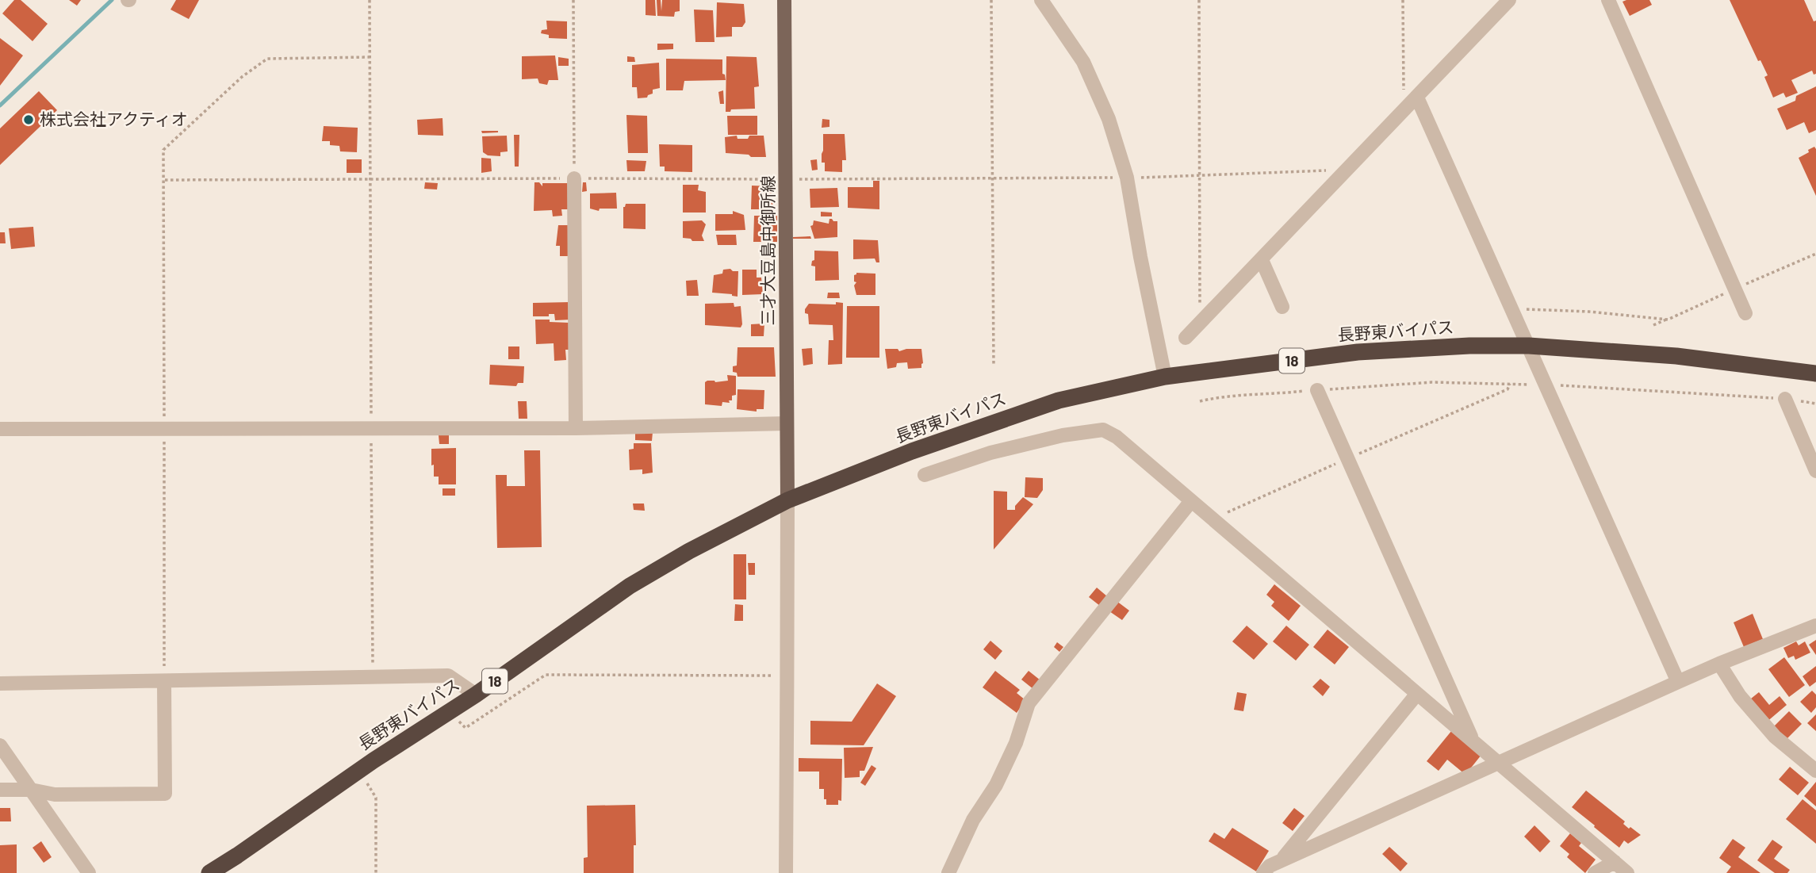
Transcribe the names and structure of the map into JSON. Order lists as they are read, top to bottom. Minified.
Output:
{"streets":{"highway":["長野東バイパス","18"],"main road":["三才大豆島中御所線"]},"crossings":[["三才大豆島中御所線","長野東バイパス"]],"places":["株式会社アクティオ"]}
